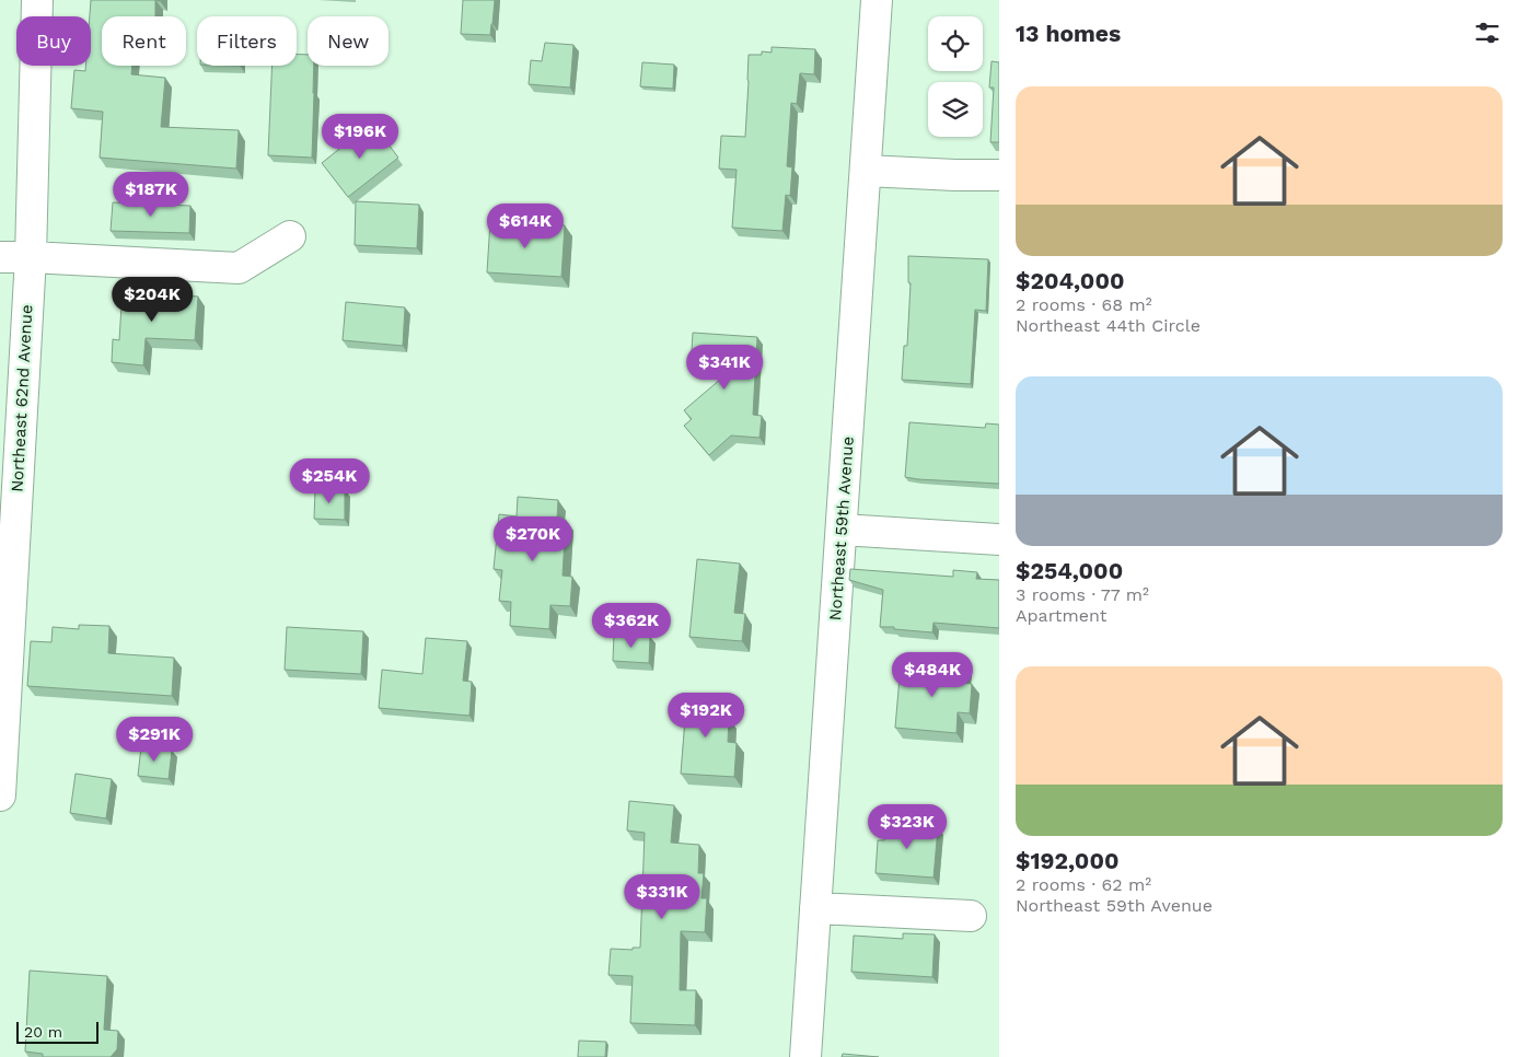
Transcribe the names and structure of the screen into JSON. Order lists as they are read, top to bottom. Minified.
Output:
{"streets":{"street":["Northeast 62nd Avenue","Northeast 59th Avenue"]},"scale_bar":"20 m","page":{"heading":"13 homes","chip":["Buy","Rent","Filters","New"],"list":[{"name":"$204,000","note":"2 rooms · 68 m² · Northeast 44th Circle"},{"name":"$254,000","note":"3 rooms · 77 m² · Apartment"},{"name":"$192,000","note":"2 rooms · 62 m² · Northeast 59th Avenue"}],"price":["$196K","$187K","$614K","$204K","$341K","$254K","$270K","$362K","$484K","$192K","$291K","$323K","$331K"],"scale":"20 m"}}
